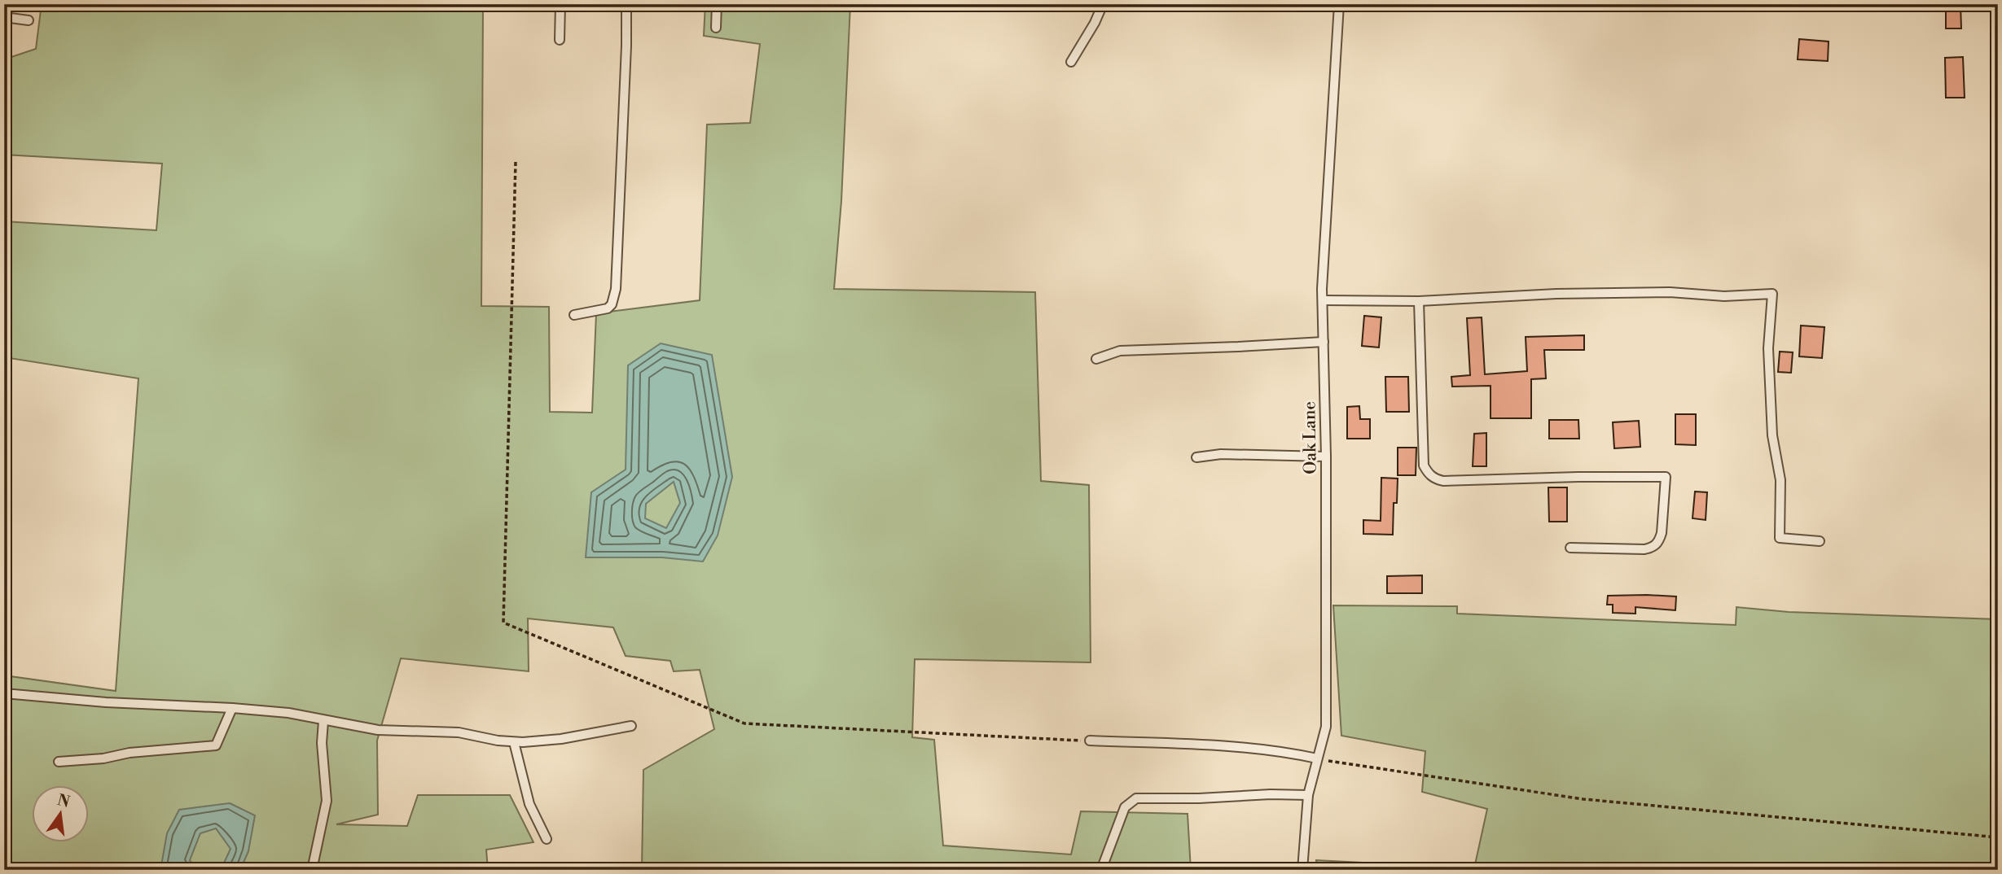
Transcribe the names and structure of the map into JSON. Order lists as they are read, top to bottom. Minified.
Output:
{"streets":{"lane":["Oak Lane"]},"north":"top"}
